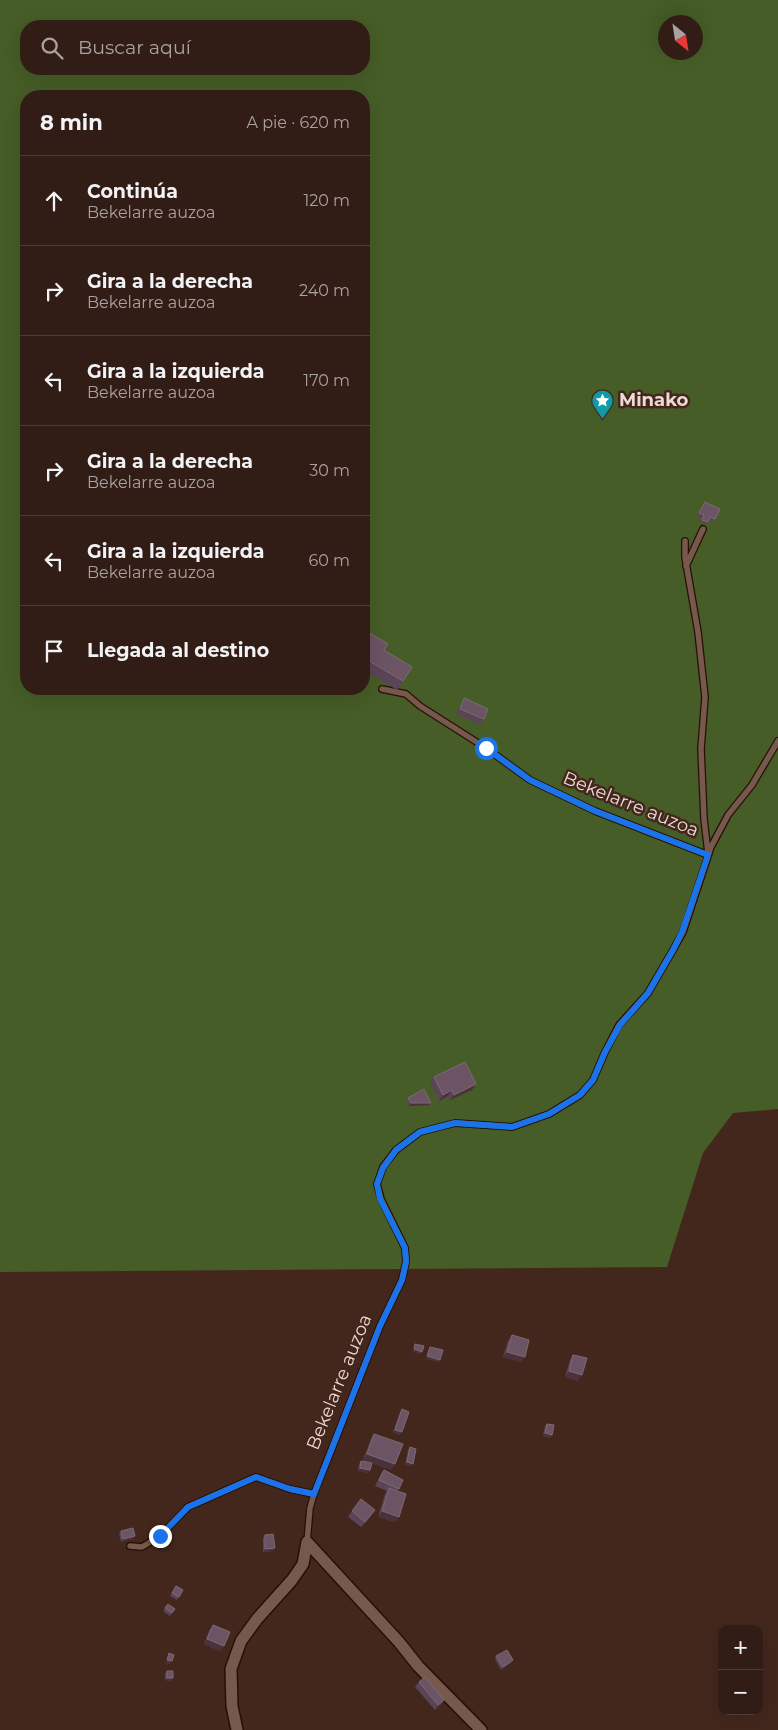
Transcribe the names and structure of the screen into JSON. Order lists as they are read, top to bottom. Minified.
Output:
{"streets":{"street":["Bekelarre auzoa"]},"places":{"place":["Minako"]},"north":"bottom right","page":{"search":"Buscar aquí","heading":["8 min","A pie · 620 m"],"list":[["Continúa","Bekelarre auzoa","120 m"],["Gira a la derecha","Bekelarre auzoa","240 m"],["Gira a la izquierda","Bekelarre auzoa","170 m"],["Gira a la derecha","Bekelarre auzoa","30 m"],["Gira a la izquierda","Bekelarre auzoa","60 m"],"Llegada al destino"],"map_buttons":["+","−"]}}
